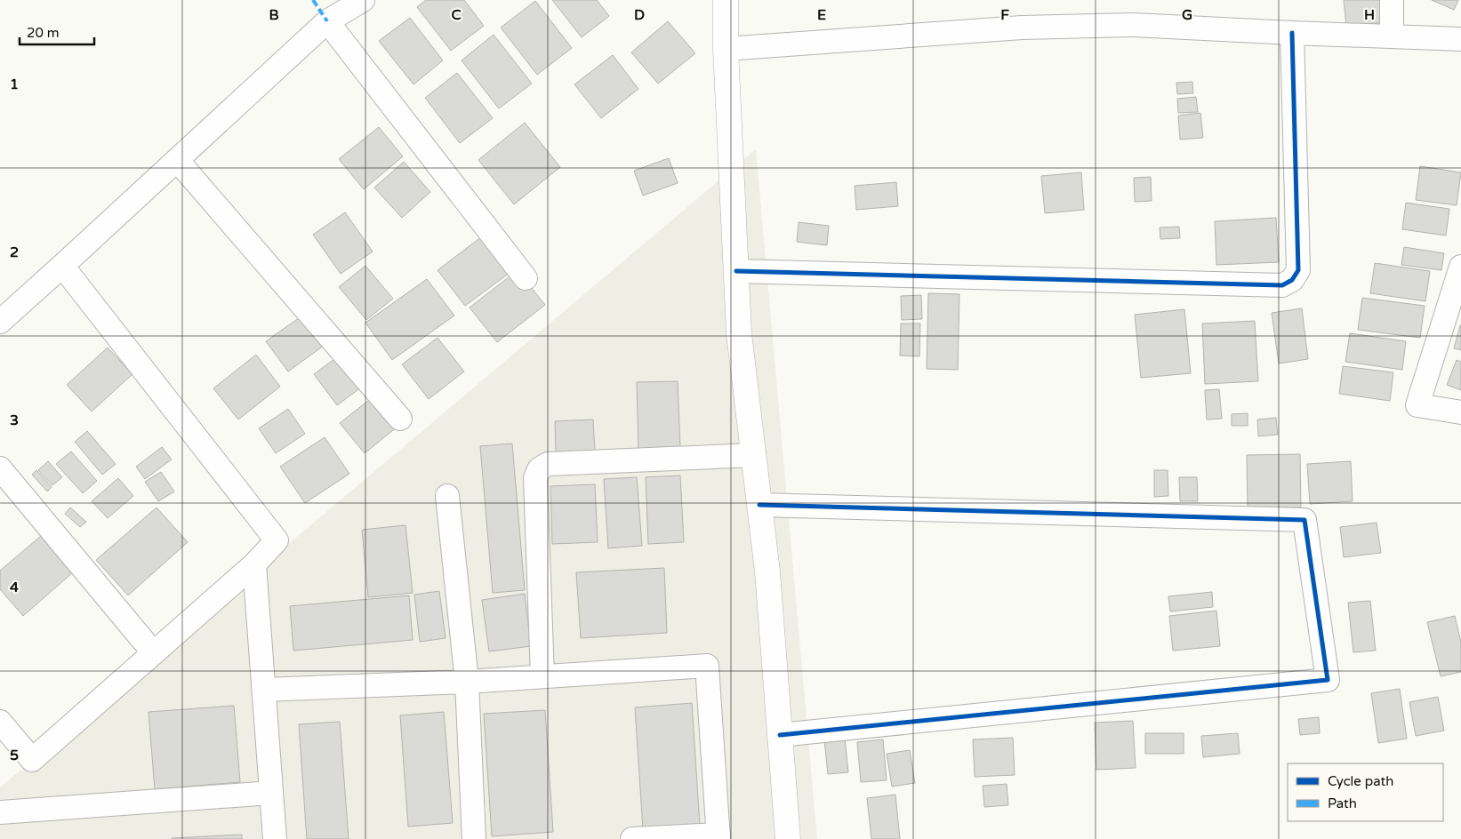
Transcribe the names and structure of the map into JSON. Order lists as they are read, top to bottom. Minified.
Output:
{"legend":["Cycle path","Path"],"scale_bar":"20 m","grid":{"columns":["B","C","D","E","F","G","H"],"rows":["1","2","3","4","5"]}}
